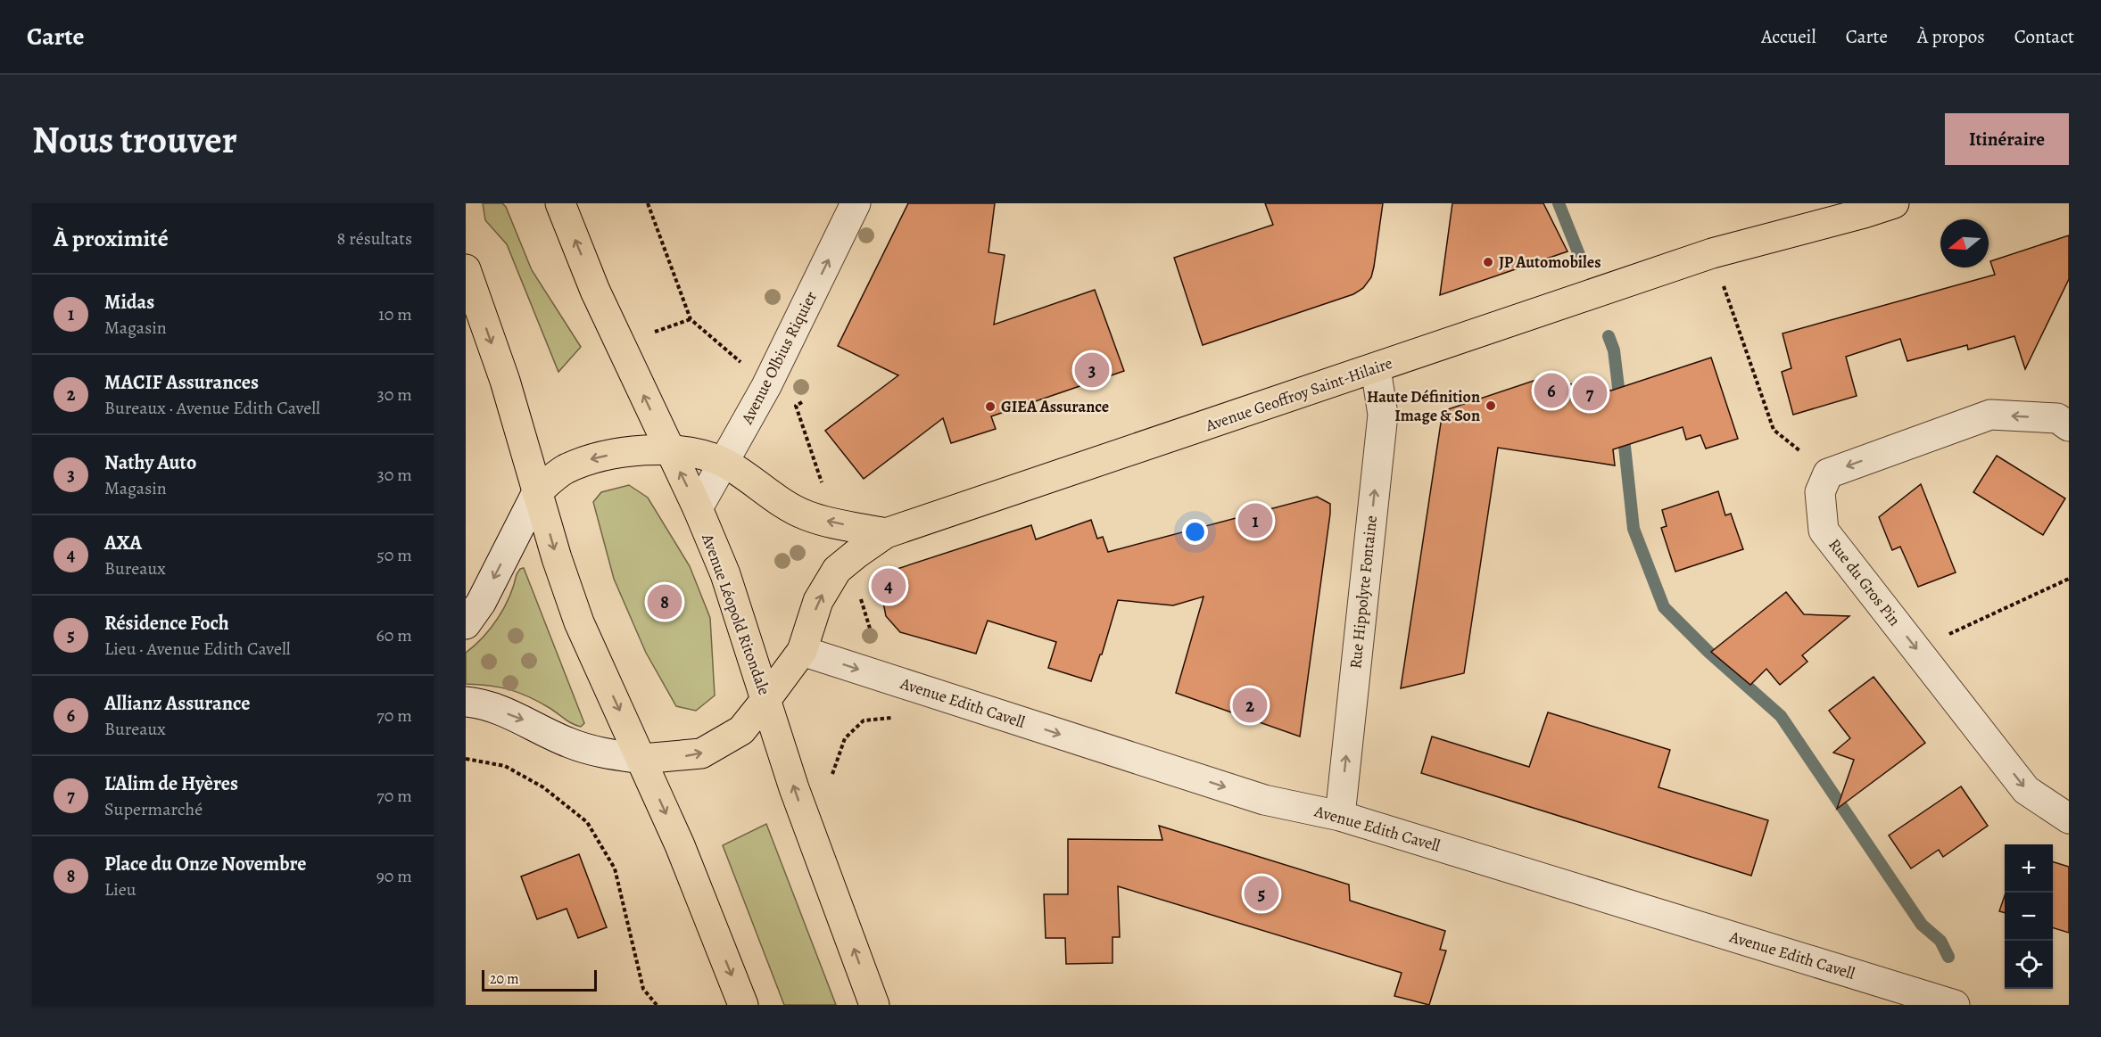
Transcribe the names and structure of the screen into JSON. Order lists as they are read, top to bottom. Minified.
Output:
{"streets":{"main road":["Avenue Geoffroy Saint-Hilaire","Avenue Léopold Ritondale"],"street":["Avenue Olbius Riquier","Rue du Gros Pin","Rue Hippolyte Fontaine","Avenue Edith Cavell"]},"crossings":[["Avenue Olbius Riquier","Avenue Léopold Ritondale"],["Avenue Geoffroy Saint-Hilaire","Rue Hippolyte Fontaine"],["Avenue Geoffroy Saint-Hilaire","Avenue Léopold Ritondale"],["Avenue Geoffroy Saint-Hilaire","Avenue Edith Cavell"],["Rue Hippolyte Fontaine","Avenue Edith Cavell"]],"one_way":["Avenue Olbius Riquier","Rue du Gros Pin","Rue Hippolyte Fontaine","Avenue Edith Cavell"],"places":["JP Automobiles","Haute Définition Image & Son","GIEA Assurance"],"scale_bar":"20 m","north":"left","page":{"header":"Carte","nav":["Accueil","Carte","À propos","Contact"],"buttons":"Itinéraire","title":"Nous trouver","heading":["À proximité","8 résultats"],"list":[{"mark":"1","name":"Midas","note":"Magasin","value":"10 m"},{"mark":"2","name":"MACIF Assurances","note":"Bureaux · Avenue Edith Cavell","value":"30 m"},{"mark":"3","name":"Nathy Auto","note":"Magasin","value":"30 m"},{"mark":"4","name":"AXA","note":"Bureaux","value":"50 m"},{"mark":"5","name":"Résidence Foch","note":"Lieu · Avenue Edith Cavell","value":"60 m"},{"mark":"6","name":"Allianz Assurance","note":"Bureaux","value":"70 m"},{"mark":"7","name":"L'Alim de Hyères","note":"Supermarché","value":"70 m"},{"mark":"8","name":"Place du Onze Novembre","note":"Lieu","value":"90 m"}],"pins":["3","6","7","1","4","8","2","5"],"map_buttons":["+","−"],"scale":"20 m"}}
